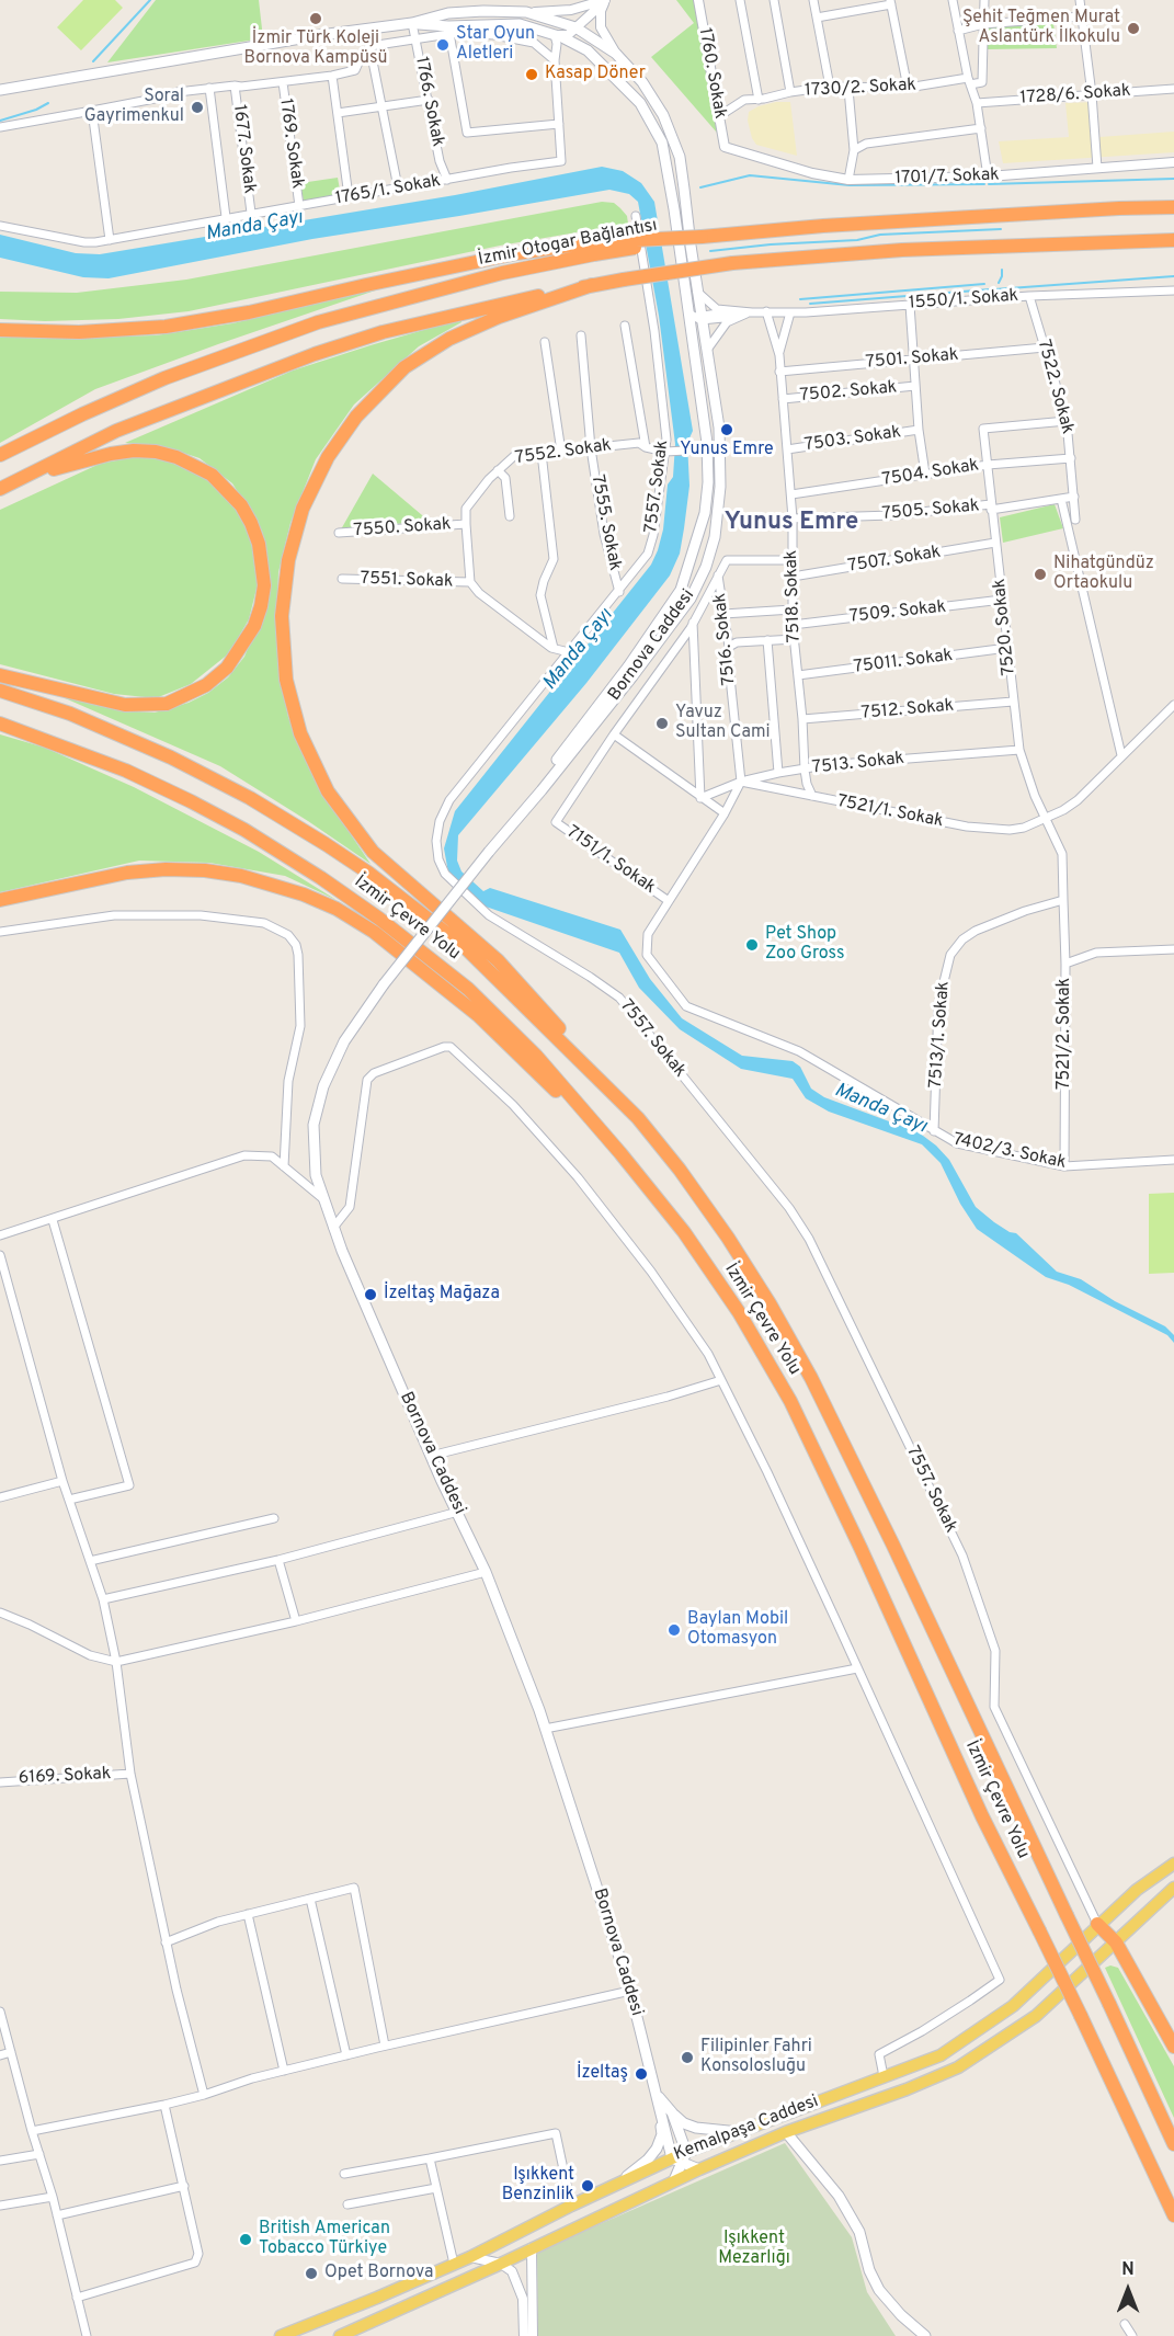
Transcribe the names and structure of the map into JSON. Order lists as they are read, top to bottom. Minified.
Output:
{"streets":{"highway":["İzmir Otogar Bağlantısı","İzmir Çevre Yolu"],"main road":["Bornova Caddesi","Kemalpaşa Caddesi"],"street":["1760. Sokak","1730/2. Sokak","1728/6. Sokak","1766. Sokak","1769. Sokak","1677. Sokak","1701/7. Sokak","1765/1. Sokak","1550/1. Sokak","7501. Sokak","7522. Sokak","7502. Sokak","7503. Sokak","7552. Sokak","7504. Sokak","7557. Sokak","7505. Sokak","7555. Sokak","7550. Sokak","7507. Sokak","7551. Sokak","7518. Sokak","7509. Sokak","7520. Sokak","7516. Sokak","75011. Sokak","7512. Sokak","7513. Sokak","7521/1. Sokak","7151/1. Sokak","7521/2. Sokak","7513/1. Sokak","7402/3. Sokak","6169. Sokak"]},"crossings":[["1760. Sokak","1730/2. Sokak"],["1760. Sokak","1701/7. Sokak"],["1766. Sokak","1765/1. Sokak"],["1769. Sokak","1765/1. Sokak"],["1677. Sokak","1765/1. Sokak"],["İzmir Otogar Bağlantısı","Bornova Caddesi"],["1550/1. Sokak","7522. Sokak"],["1550/1. Sokak","7518. Sokak"],["1550/1. Sokak","Bornova Caddesi"],["7501. Sokak","7522. Sokak"],["7501. Sokak","7518. Sokak"],["7522. Sokak","7504. Sokak"],["7522. Sokak","7505. Sokak"],["7522. Sokak","7520. Sokak"],["7502. Sokak","7518. Sokak"],["7503. Sokak","7518. Sokak"],["7552. Sokak","7557. Sokak"],["7552. Sokak","7555. Sokak"],["7552. Sokak","7550. Sokak"],["7552. Sokak","7551. Sokak"],["7552. Sokak","Bornova Caddesi"],["7504. Sokak","7518. Sokak"],["7504. Sokak","7520. Sokak"],["7557. Sokak","7555. Sokak"],["7557. Sokak","Kemalpaşa Caddesi"],["7505. Sokak","7518. Sokak"],["7505. Sokak","7520. Sokak"],["7507. Sokak","7518. Sokak"],["7507. Sokak","7520. Sokak"],["7518. Sokak","7509. Sokak"],["7518. Sokak","75011. Sokak"],["7518. Sokak","7512. Sokak"],["7518. Sokak","7513. Sokak"],["7518. Sokak","7521/1. Sokak"],["7509. Sokak","7520. Sokak"],["7520. Sokak","75011. Sokak"],["7520. Sokak","7512. Sokak"],["7520. Sokak","7513. Sokak"],["7520. Sokak","7521/1. Sokak"],["7516. Sokak","7513. Sokak"],["7516. Sokak","7521/1. Sokak"],["Bornova Caddesi","Kemalpaşa Caddesi"],["7513. Sokak","7521/1. Sokak"],["7151/1. Sokak","7402/3. Sokak"],["7521/2. Sokak","7513/1. Sokak"],["7521/2. Sokak","7402/3. Sokak"],["7513/1. Sokak","7402/3. Sokak"]],"districts":["Yunus Emre"],"water":["Manda Çayı"],"parks":["Işıkkent Mezarlığı"],"places":["İzmir Türk Koleji Bornova Kampüsü","Şehit Teğmen Murat Aslantürk İlkokulu","Star Oyun Aletleri","Kasap Döner","Soral Gayrimenkul","Yunus Emre","Nihatgündüz Ortaokulu","Yavuz Sultan Cami","Pet Shop Zoo Gross","İzeltaş Mağaza","Baylan Mobil Otomasyon","Filipinler Fahri Konsolosluğu","İzeltaş","Işıkkent Benzinlik","British American Tobacco Türkiye","Opet Bornova"],"north":"top"}
